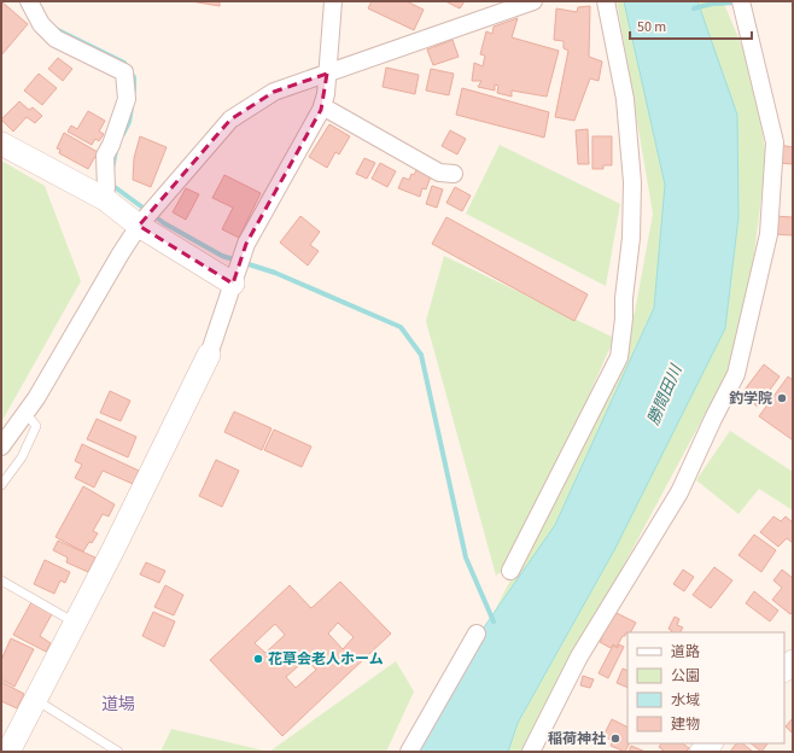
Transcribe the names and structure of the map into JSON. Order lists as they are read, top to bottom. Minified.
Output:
{"districts":["道場"],"water":["勝間田川"],"places":["釣学院","花草会老人ホーム","稲荷神社"],"legend":["道路","公園","水域","建物"],"scale_bar":"50 m"}
